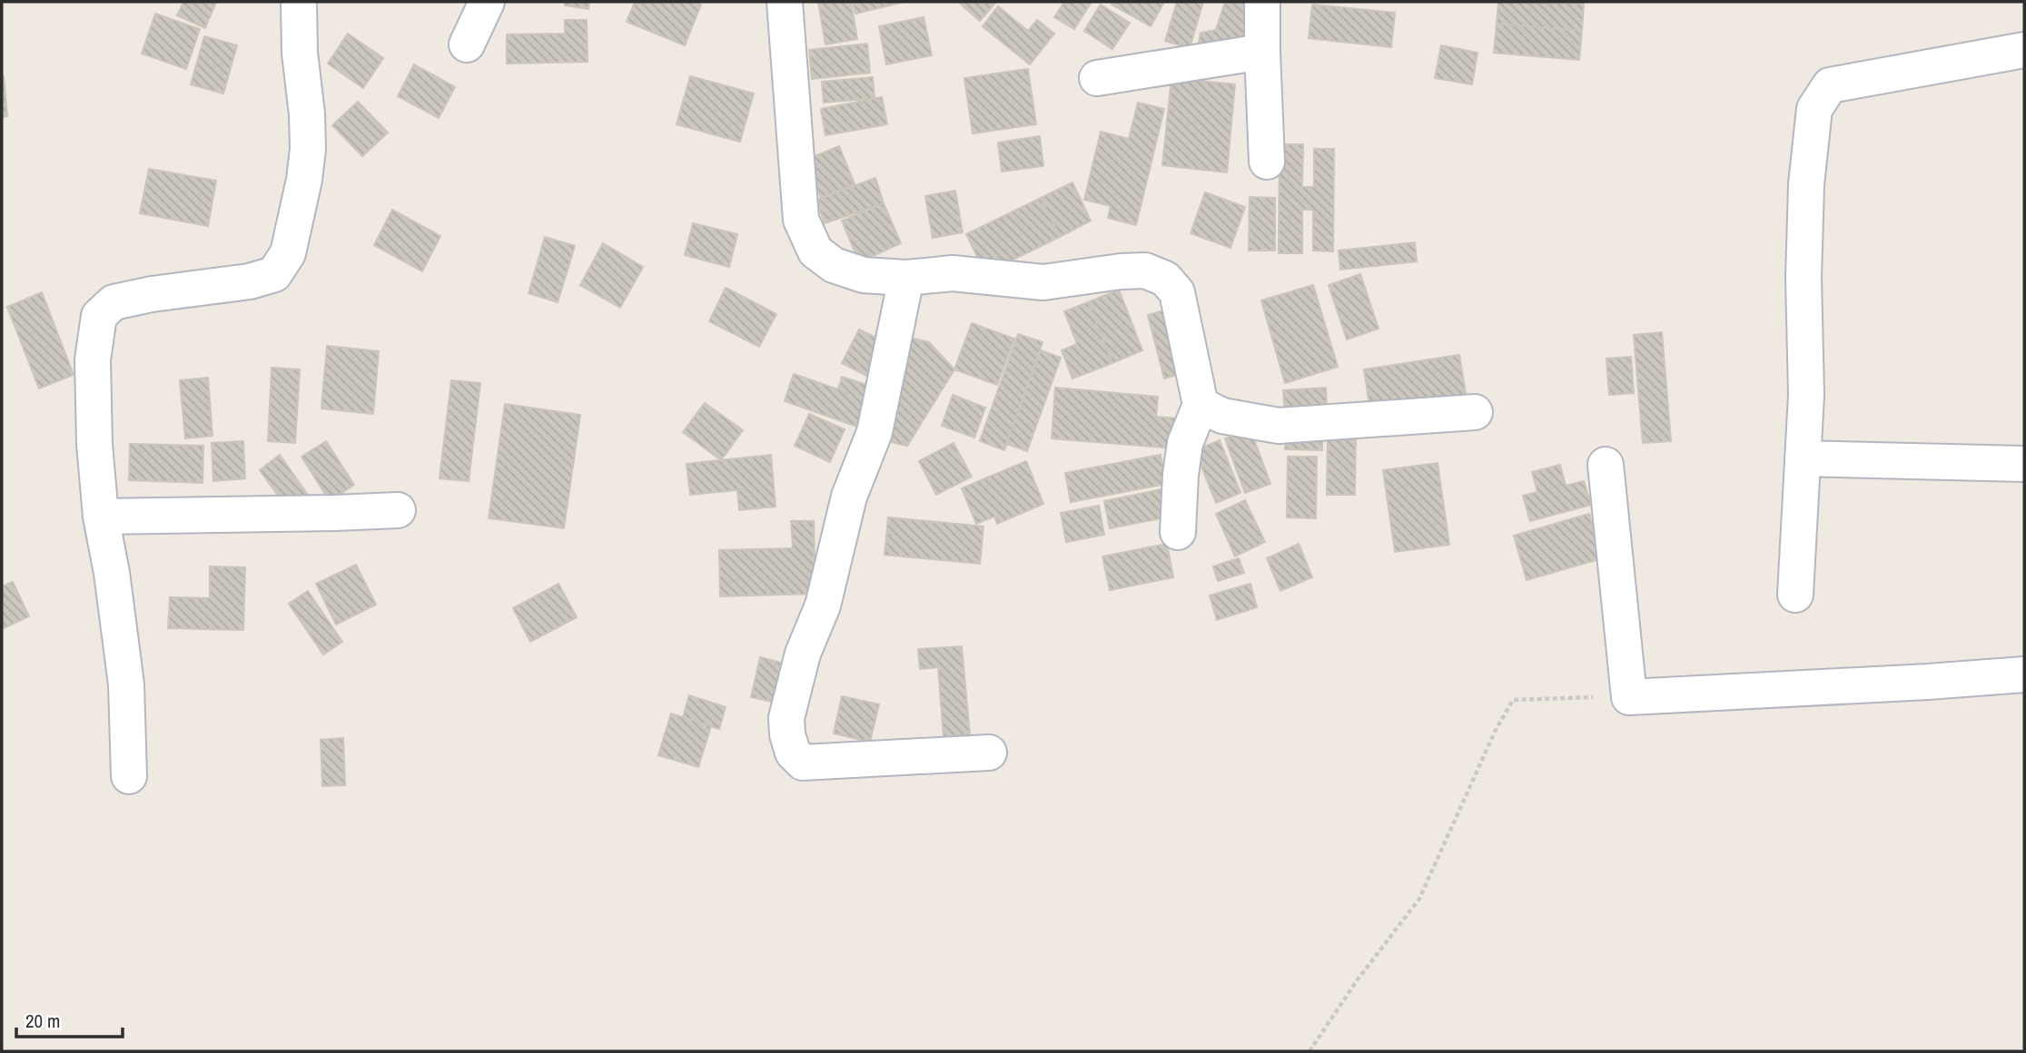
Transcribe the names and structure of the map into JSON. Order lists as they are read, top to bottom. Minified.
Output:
{"scale_bar":"20 m"}
